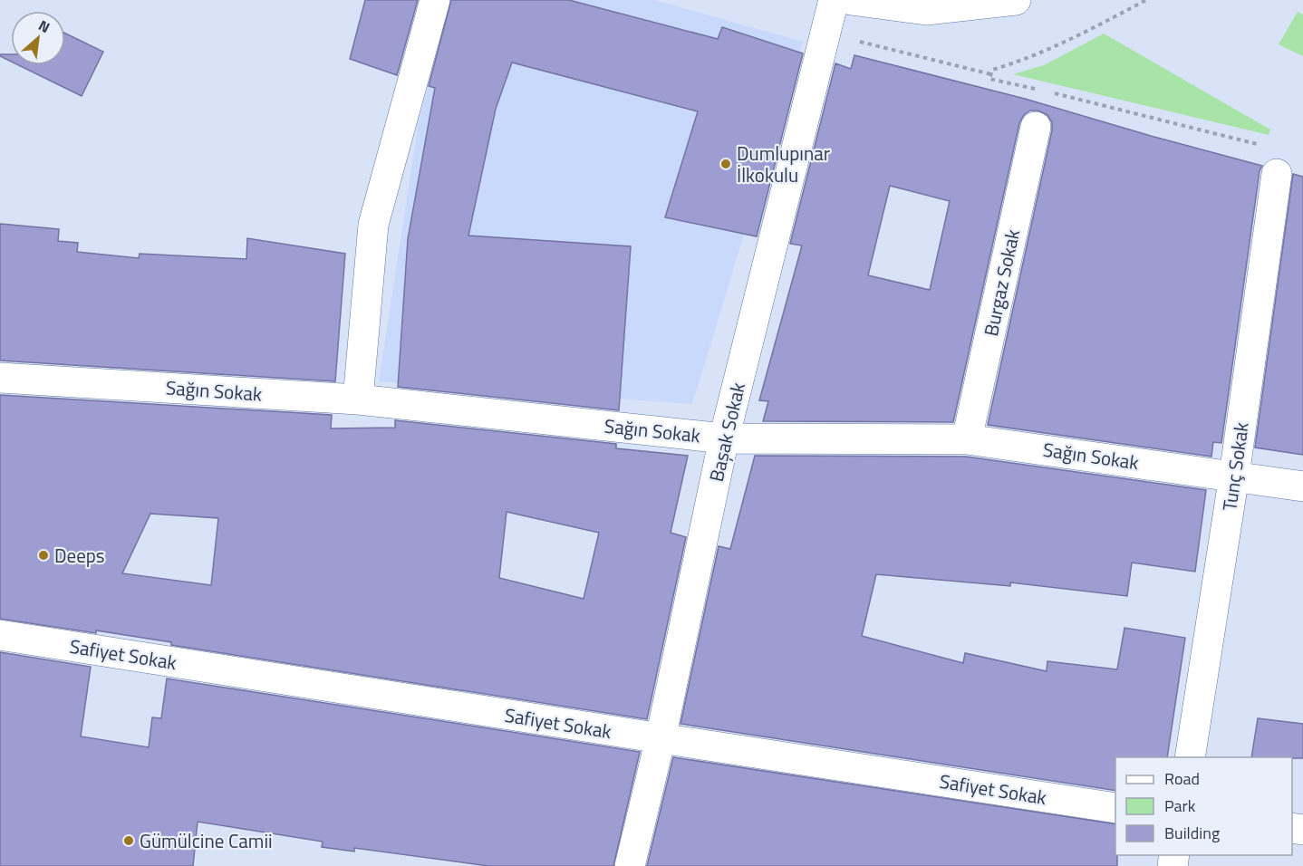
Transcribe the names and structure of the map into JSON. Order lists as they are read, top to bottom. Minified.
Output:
{"streets":{"street":["Burgaz Sokak","Sağın Sokak","Başak Sokak","Tunç Sokak","Safiyet Sokak"]},"crossings":[["Burgaz Sokak","Sağın Sokak"],["Sağın Sokak","Başak Sokak"],["Sağın Sokak","Tunç Sokak"],["Başak Sokak","Safiyet Sokak"]],"places":["Dumlupınar İlkokulu","Deeps","Gümülcine Camii"],"legend":["Road","Park","Building"],"north":"top right"}
